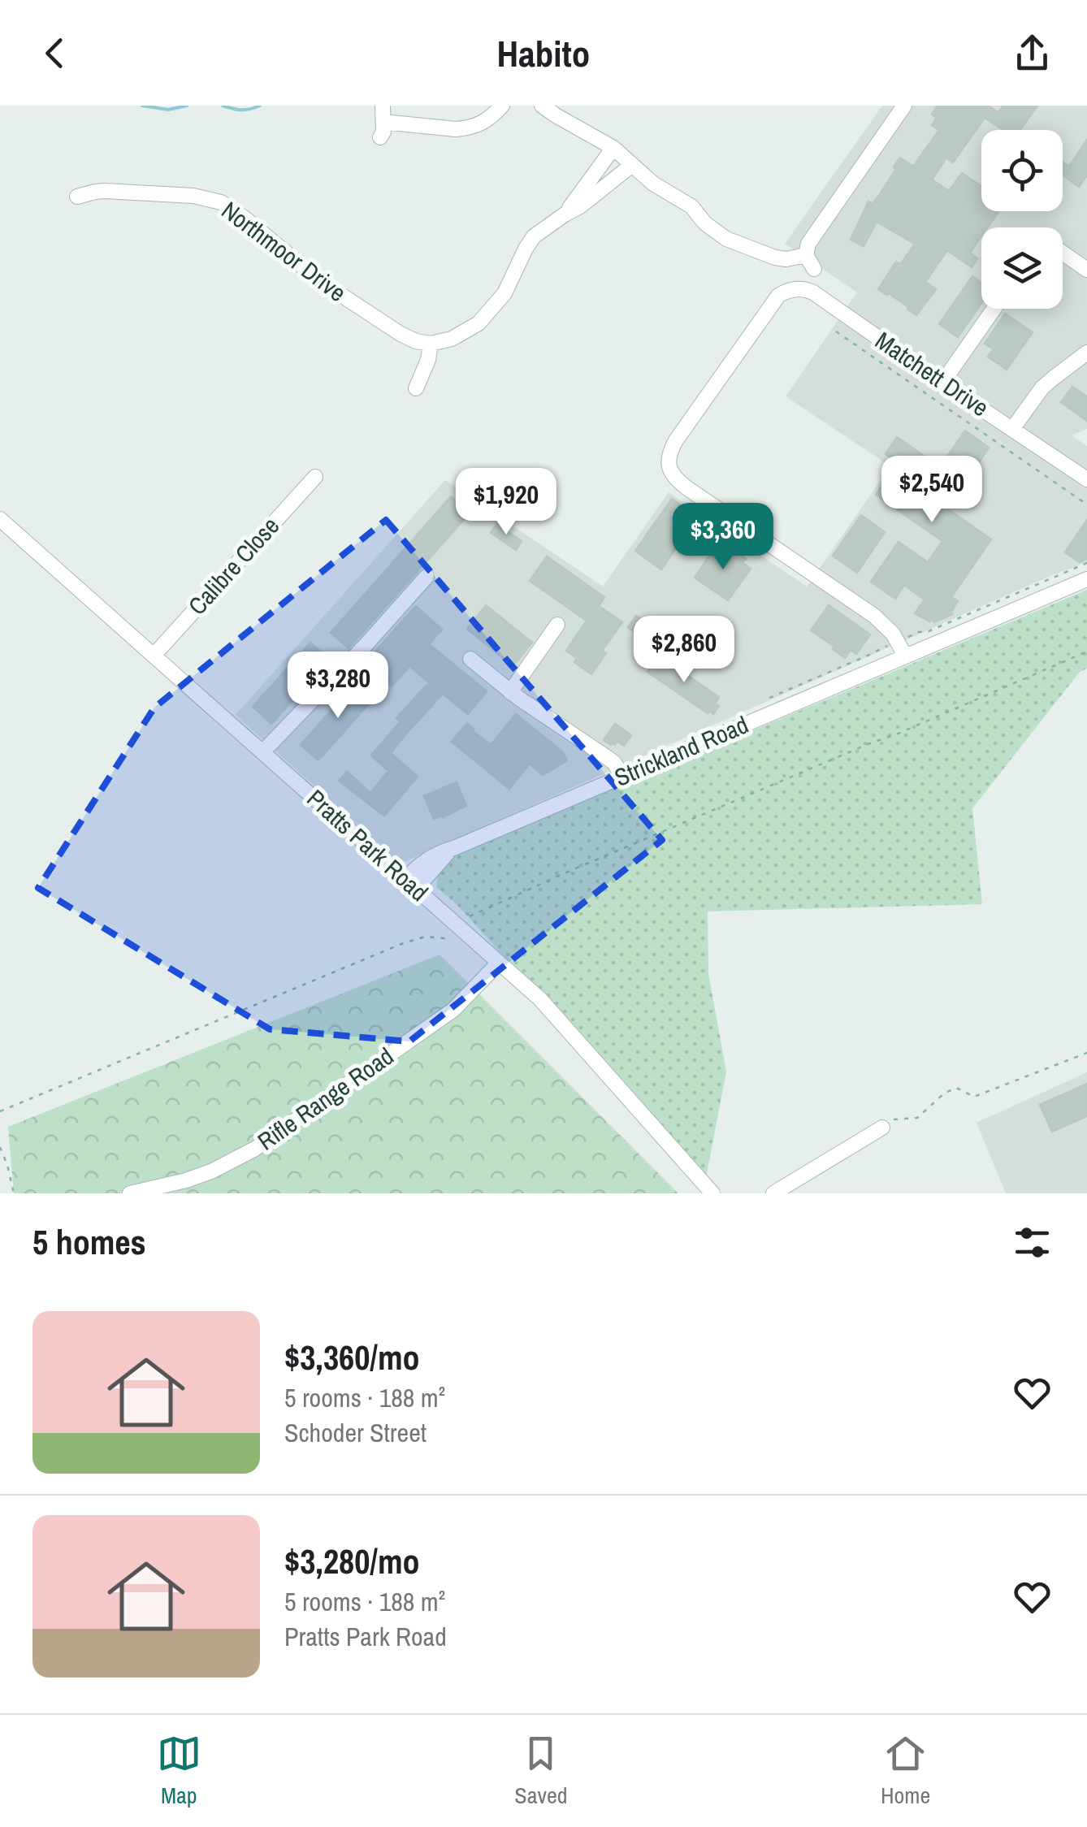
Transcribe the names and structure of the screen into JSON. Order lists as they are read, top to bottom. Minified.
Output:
{"streets":{"street":["Northmoor Drive","Matchett Drive","Calibre Close","Strickland Road","Pratts Park Road","Rifle Range Road"]},"crossings":[["Calibre Close","Pratts Park Road"],["Strickland Road","Pratts Park Road"],["Pratts Park Road","Rifle Range Road"]],"page":{"header":"Habito","price":["$2,540","$1,920","$3,360","$2,860","$3,280"],"heading":"5 homes","list":[{"name":"$3,360/mo","note":"5 rooms · 188 m² · Schoder Street"},{"name":"$3,280/mo","note":"5 rooms · 188 m² · Pratts Park Road"}],"tabs":["Map","Saved","Home"]}}
